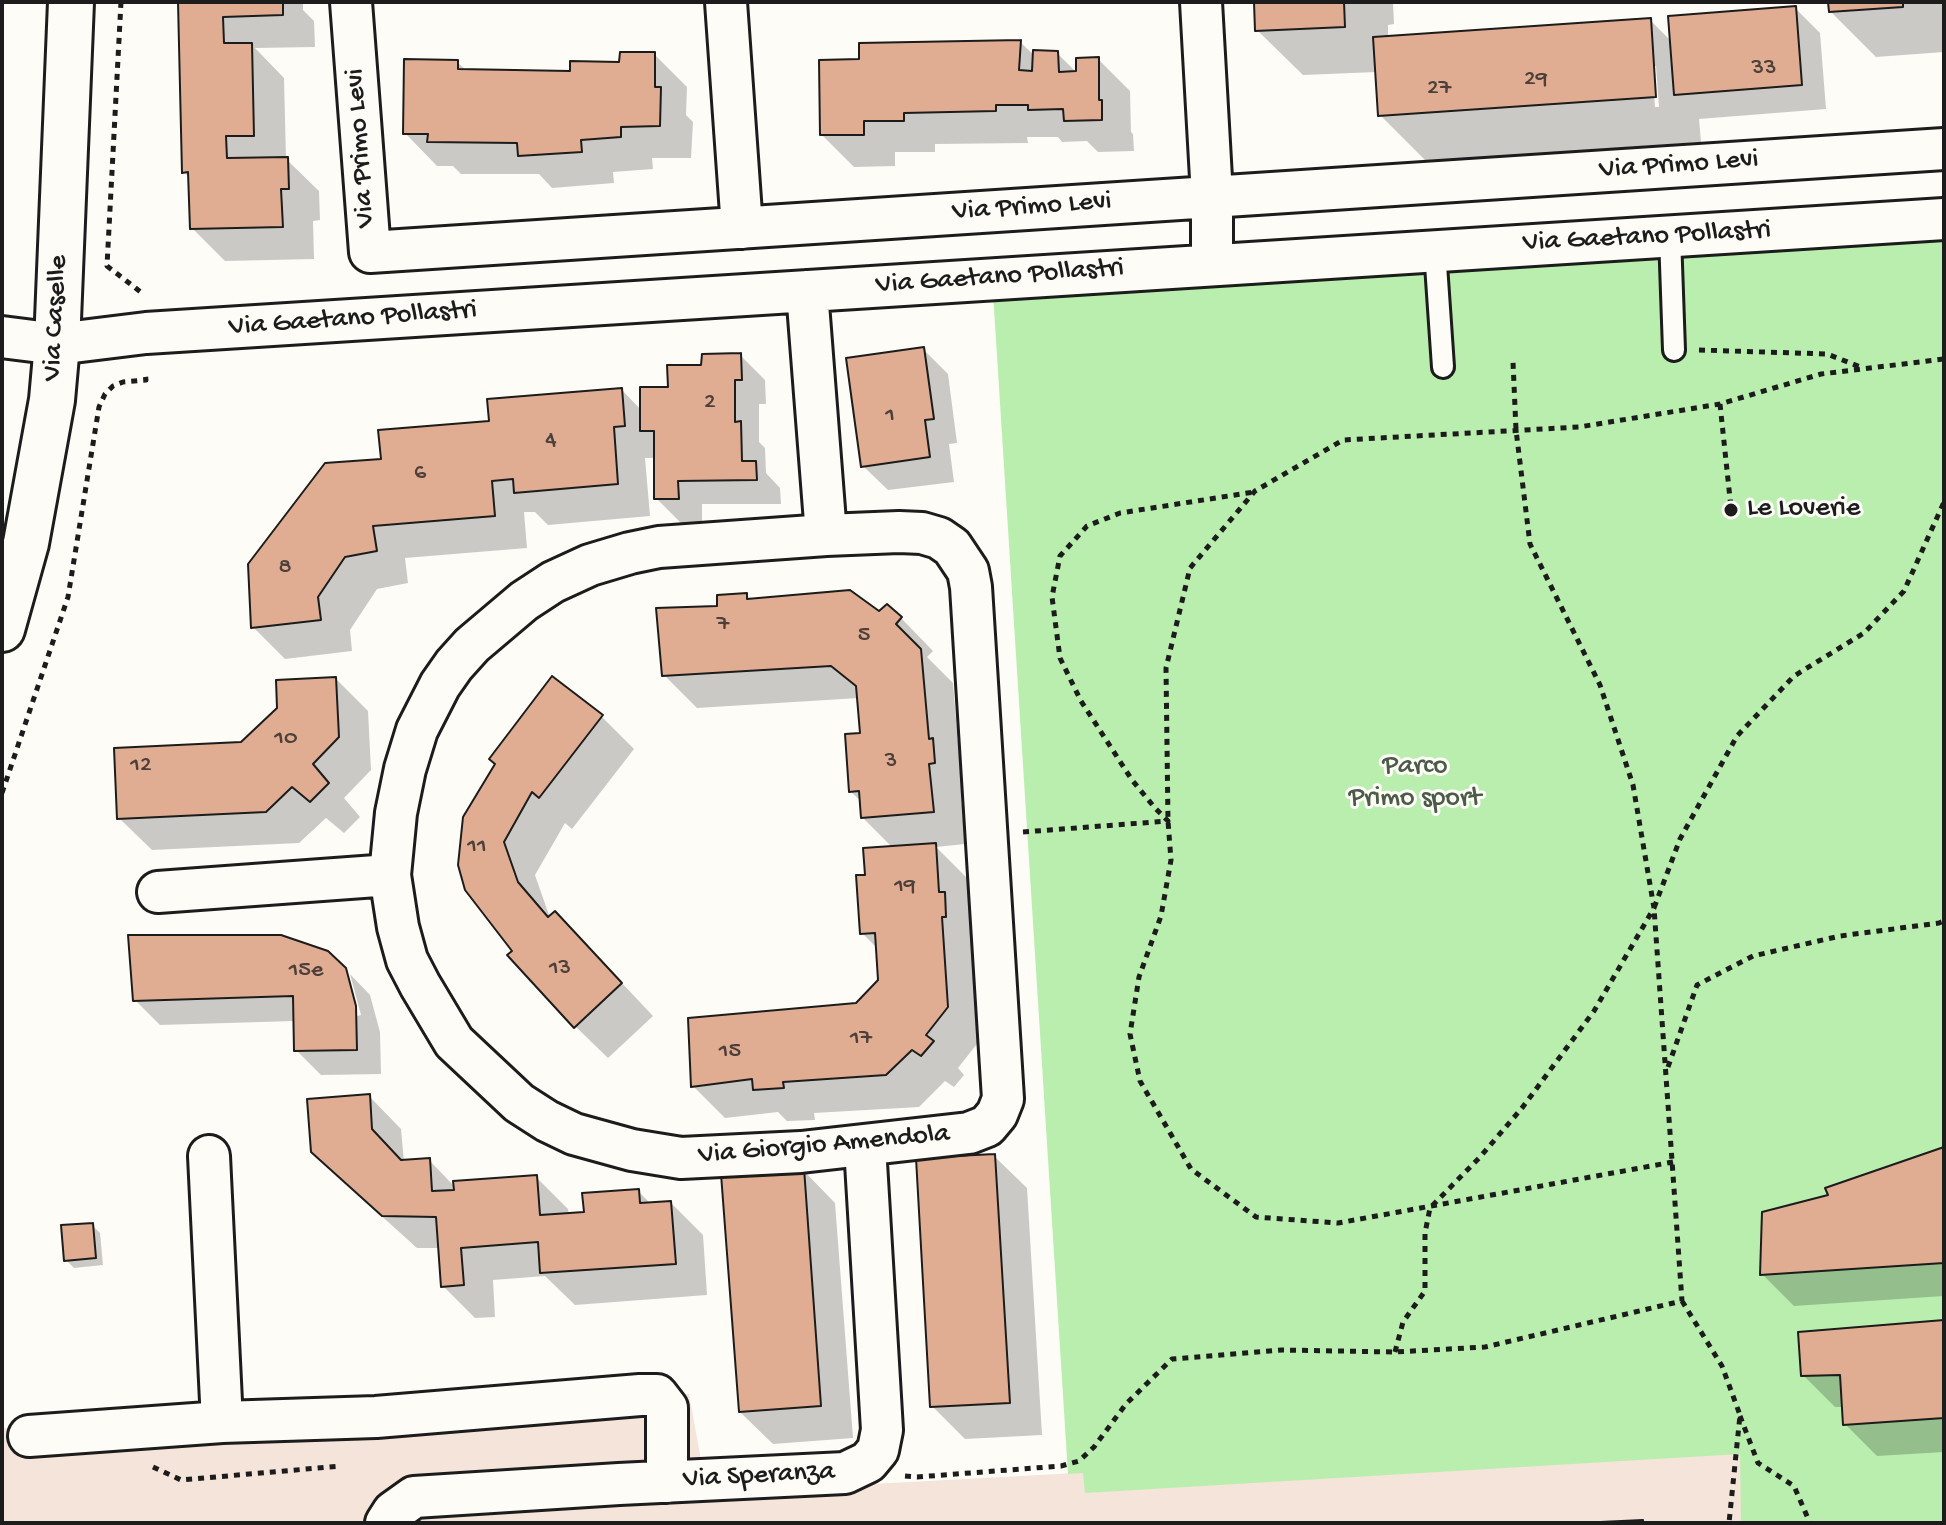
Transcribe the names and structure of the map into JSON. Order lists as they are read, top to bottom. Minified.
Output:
{"streets":{"street":["Via Primo Levi","Via Gaetano Pollastri","Via Caselle","Via Giorgio Amendola","Via Speranza"]},"crossings":[["Via Gaetano Pollastri","Via Caselle"],["Via Giorgio Amendola","Via Speranza"]],"parks":["Parco Primo sport"],"places":["Le Loverie"],"house_numbers":["33","29","27","2","1","4","6","8","7","5","10","3","12","11","19","13","15e","17","15"]}
